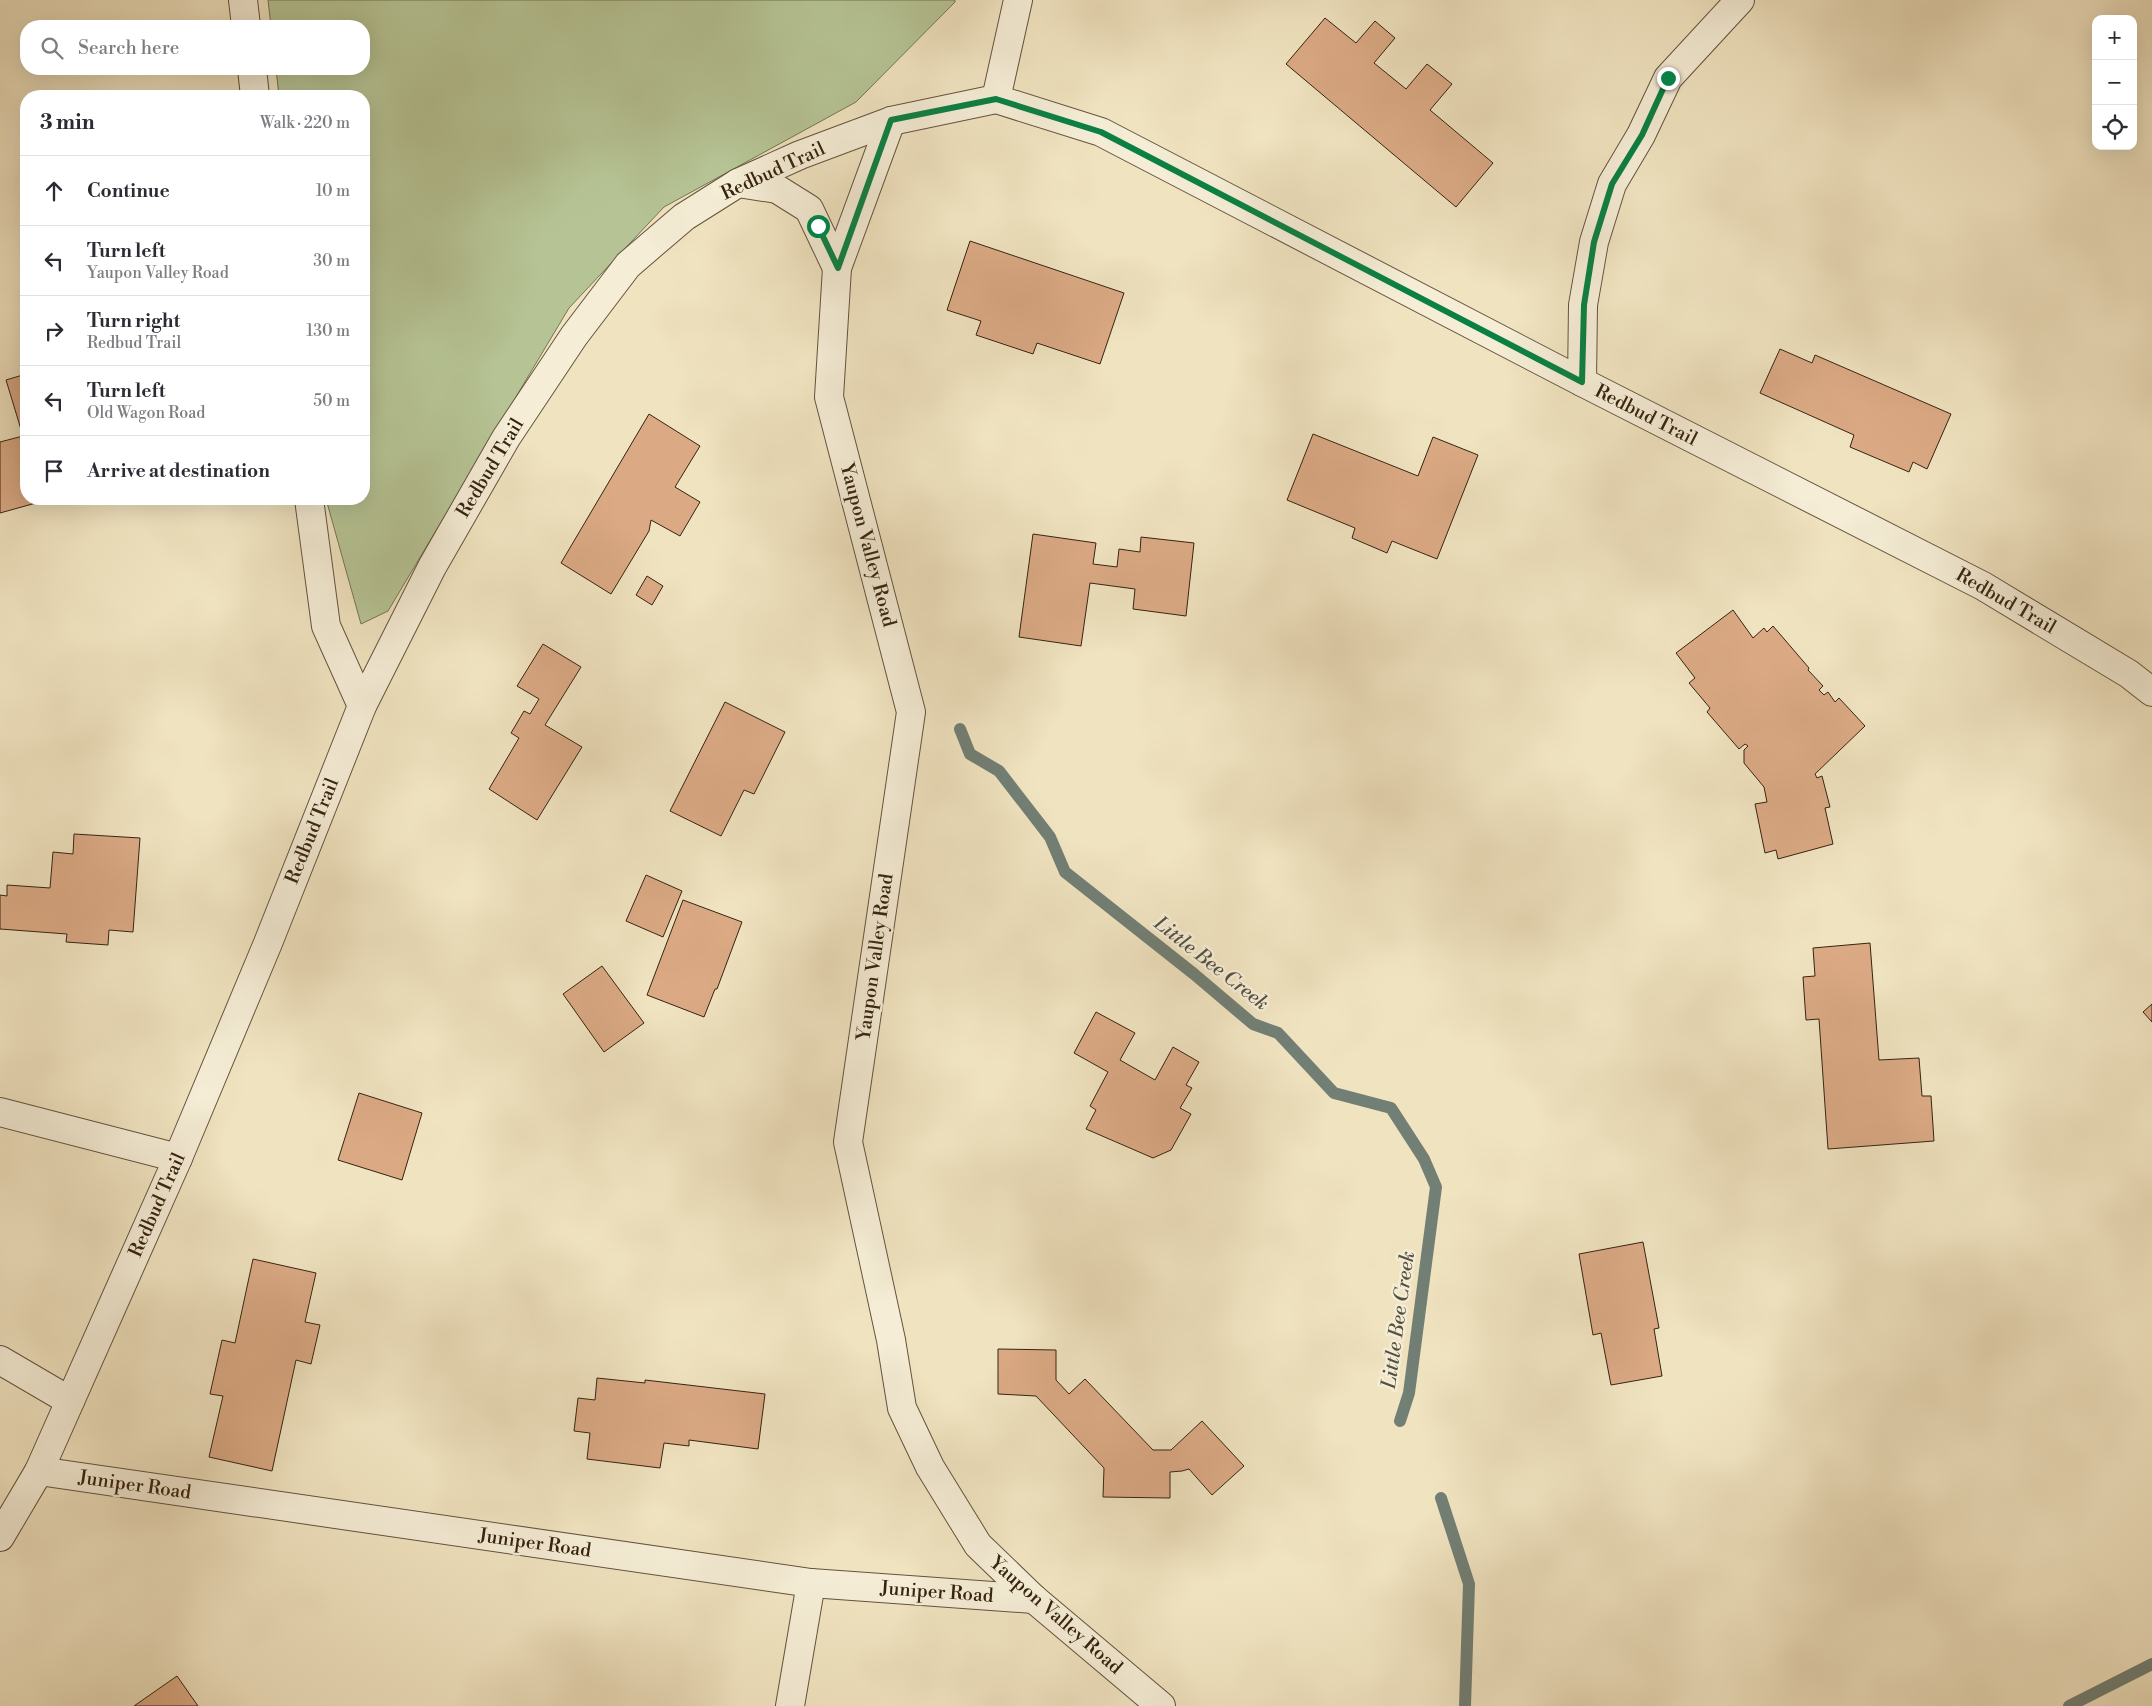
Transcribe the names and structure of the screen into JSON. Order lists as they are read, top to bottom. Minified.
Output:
{"streets":{"street":["Redbud Trail","Yaupon Valley Road","Juniper Road"]},"crossings":[["Redbud Trail","Yaupon Valley Road"],["Redbud Trail","Juniper Road"],["Yaupon Valley Road","Juniper Road"]],"water":["Little Bee Creek"],"page":{"map_buttons":["+","−"],"search":"Search here","heading":["3 min","Walk · 220 m"],"list":[["Continue","10 m"],["Turn left","Yaupon Valley Road","30 m"],["Turn right","Redbud Trail","130 m"],["Turn left","Old Wagon Road","50 m"],"Arrive at destination"]}}
